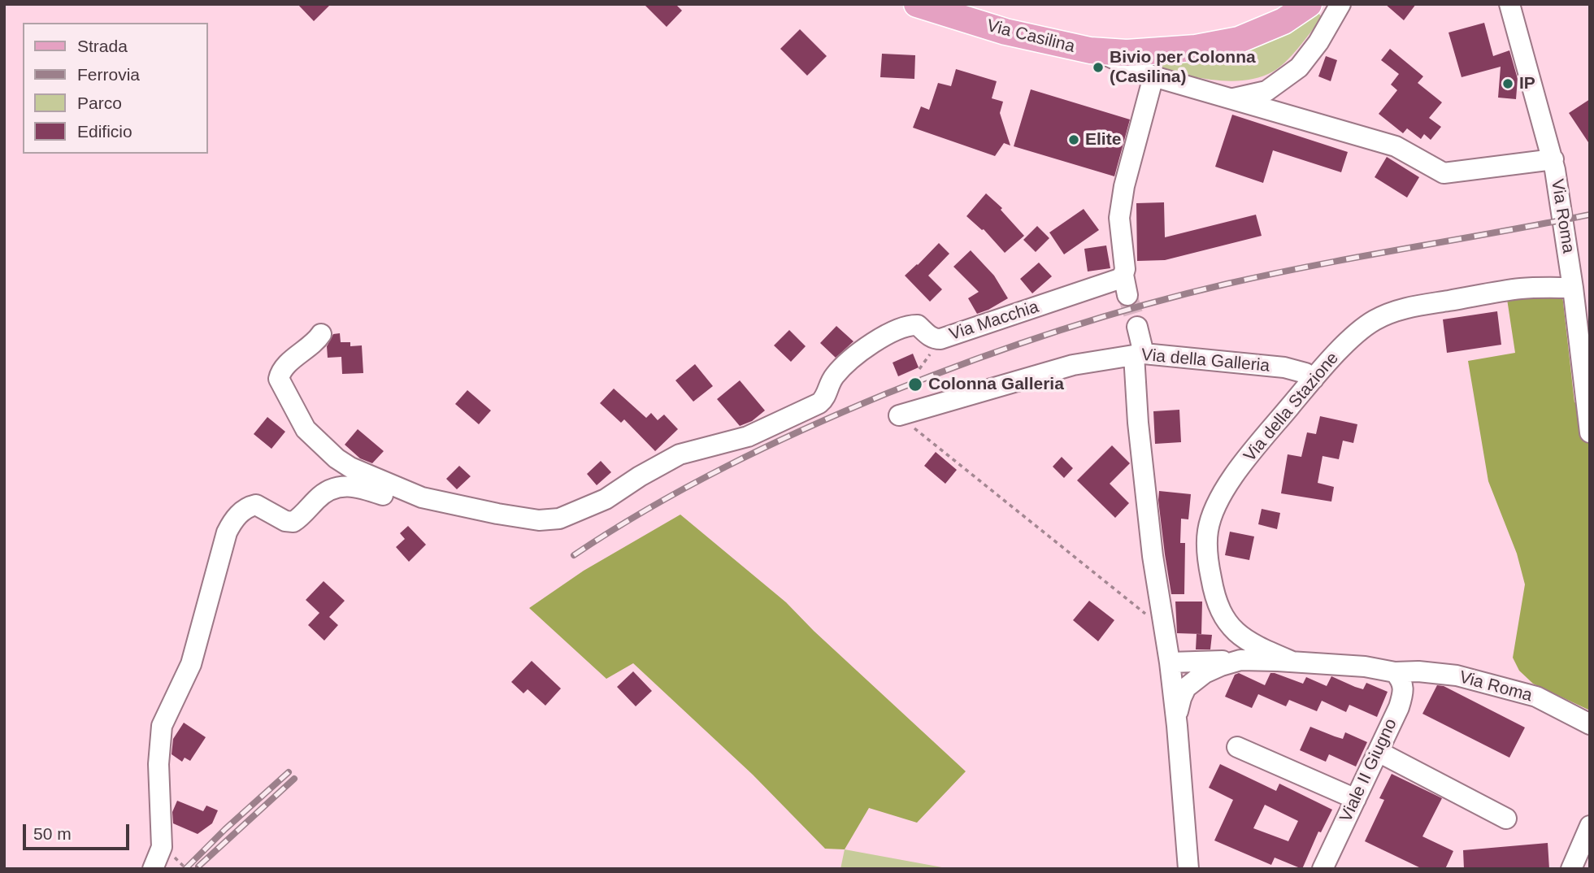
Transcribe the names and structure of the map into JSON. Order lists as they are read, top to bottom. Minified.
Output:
{"streets":{"main road":["Via Casilina"],"street":["Via Roma","Via Macchia","Via della Galleria","Via della Stazione","Viale II Giugno"]},"crossings":[["Via Roma","Via della Stazione"],["Via Roma","Viale II Giugno"],["Via della Galleria","Via della Stazione"]],"places":["Bivio per Colonna (Casilina)","IP","Elite","Colonna Galleria"],"legend":["Strada","Ferrovia","Parco","Edificio"],"scale_bar":"50 m"}
